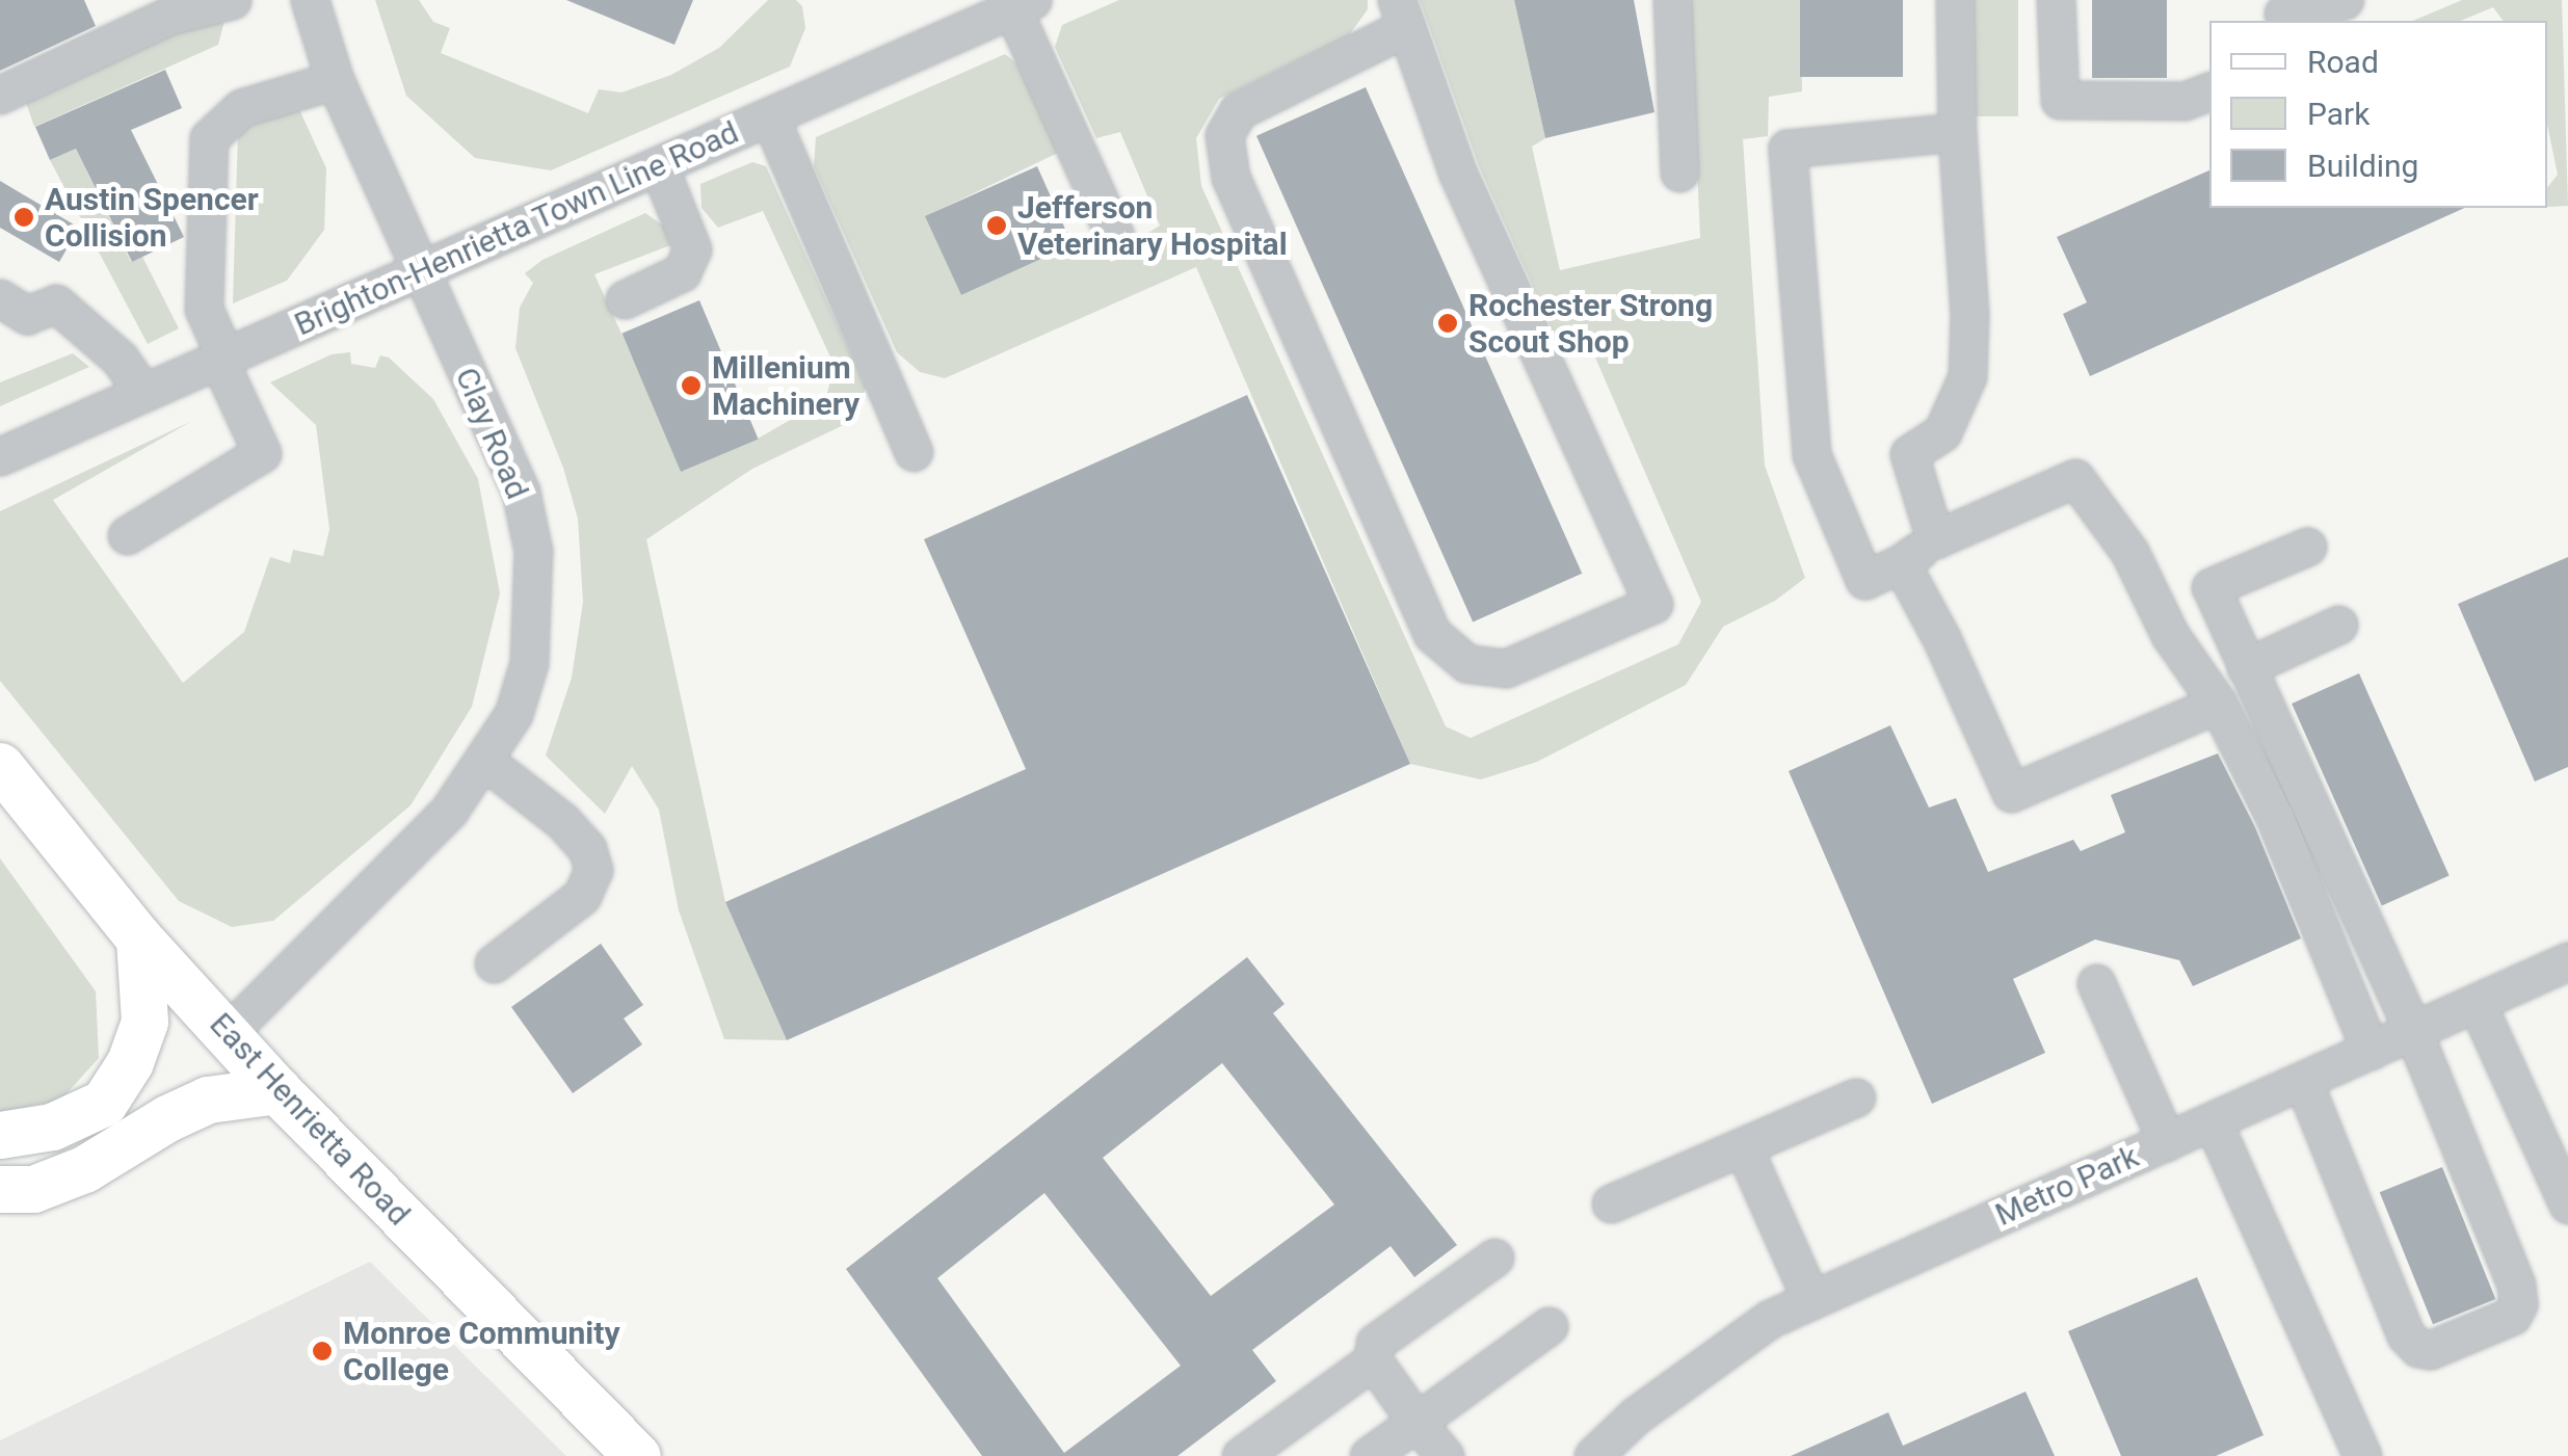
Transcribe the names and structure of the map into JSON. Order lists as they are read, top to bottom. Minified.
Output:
{"streets":{"main road":["East Henrietta Road"],"street":["Brighton-Henrietta Town Line Road","Clay Road","Metro Park"]},"crossings":[["Brighton-Henrietta Town Line Road","Clay Road"],["Clay Road","East Henrietta Road"]],"places":["Austin Spencer Collision","Jefferson Veterinary Hospital","Rochester Strong Scout Shop","Millenium Machinery","Monroe Community College"],"legend":["Road","Park","Building"]}
